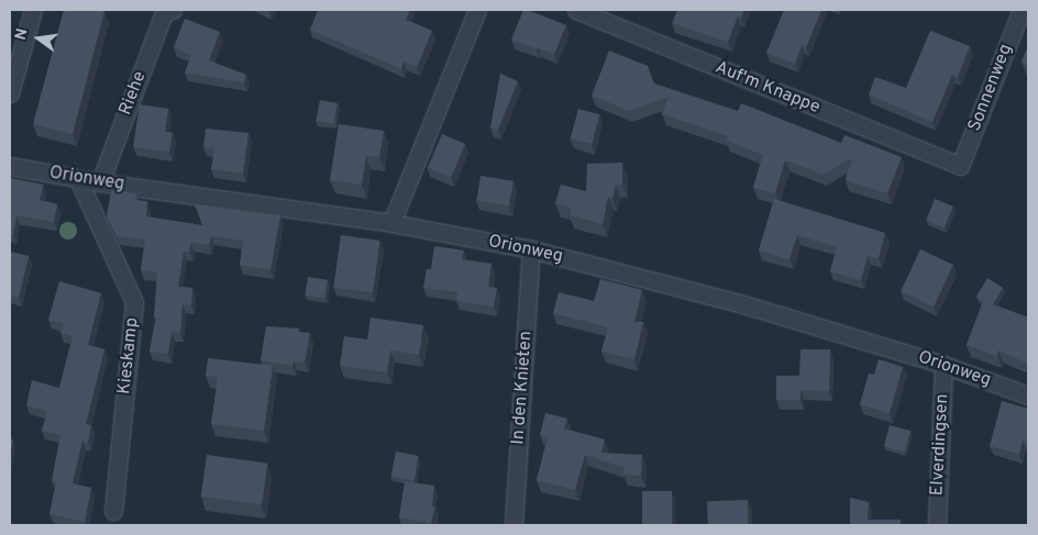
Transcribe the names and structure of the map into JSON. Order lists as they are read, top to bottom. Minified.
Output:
{"streets":{"street":["Auf'm Knappe","Sonnenweg","Riehe","Orionweg","Kieskamp","In den Knieten","Elverdingsen"]},"crossings":[["Auf'm Knappe","Sonnenweg"],["Riehe","Orionweg"],["Orionweg","Kieskamp"],["Orionweg","In den Knieten"],["Orionweg","Elverdingsen"]],"north":"left"}
